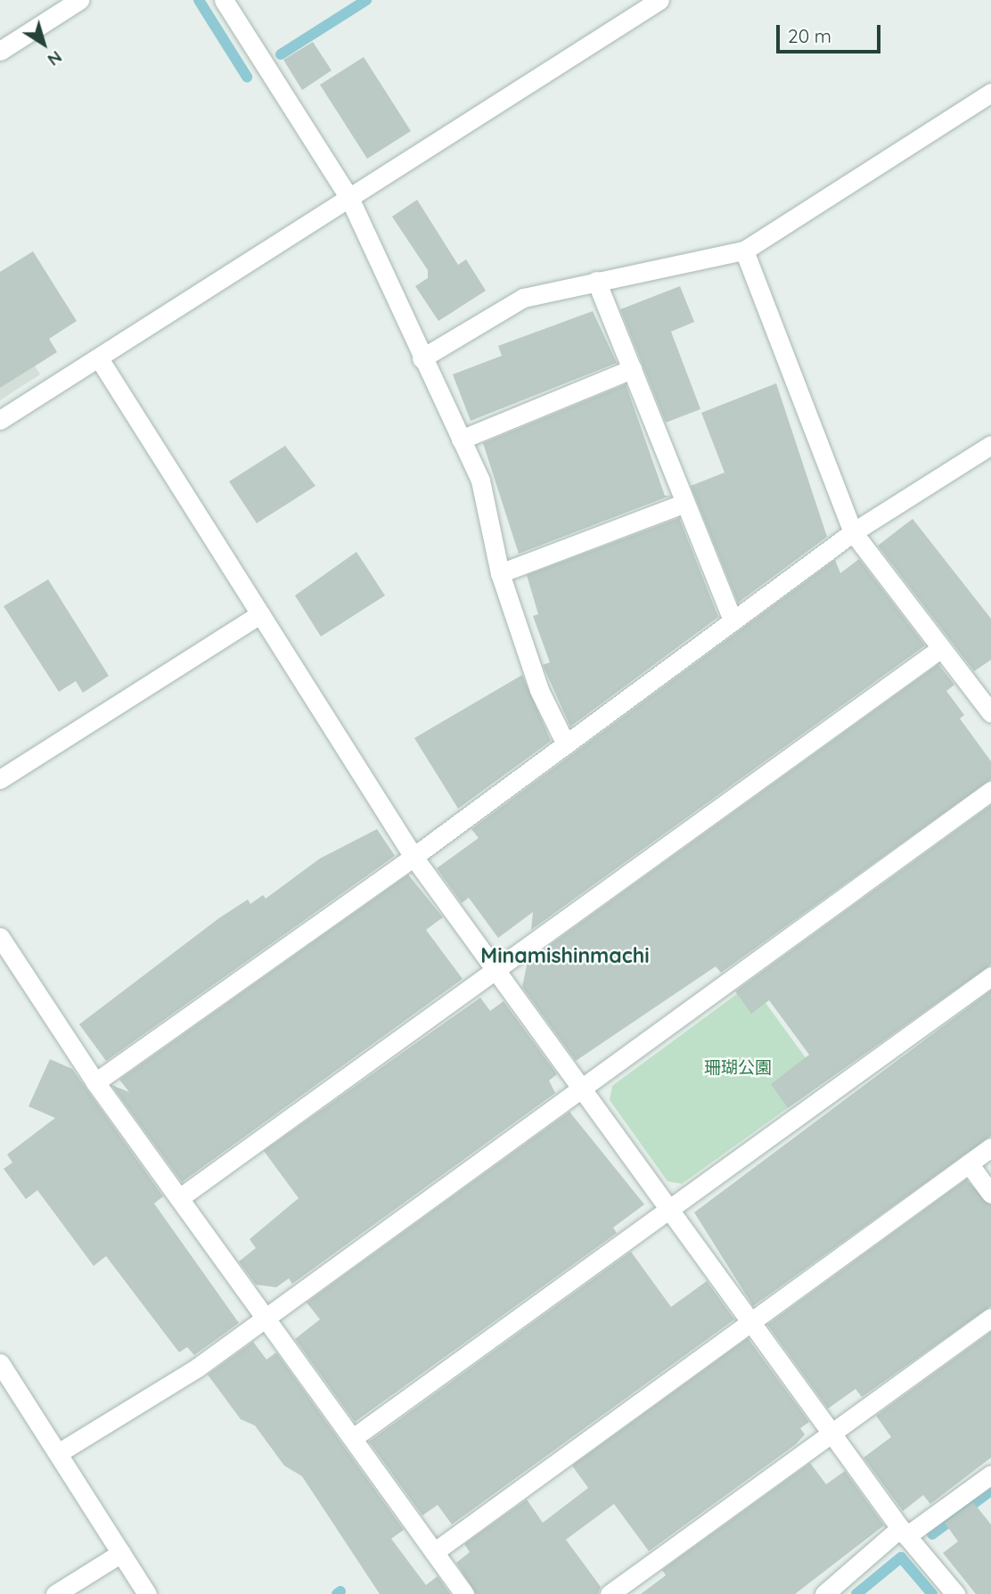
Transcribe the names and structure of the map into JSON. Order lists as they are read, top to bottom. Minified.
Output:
{"districts":["Minamishinmachi"],"parks":["珊瑚公園"],"scale_bar":"20 m","north":"bottom right"}
